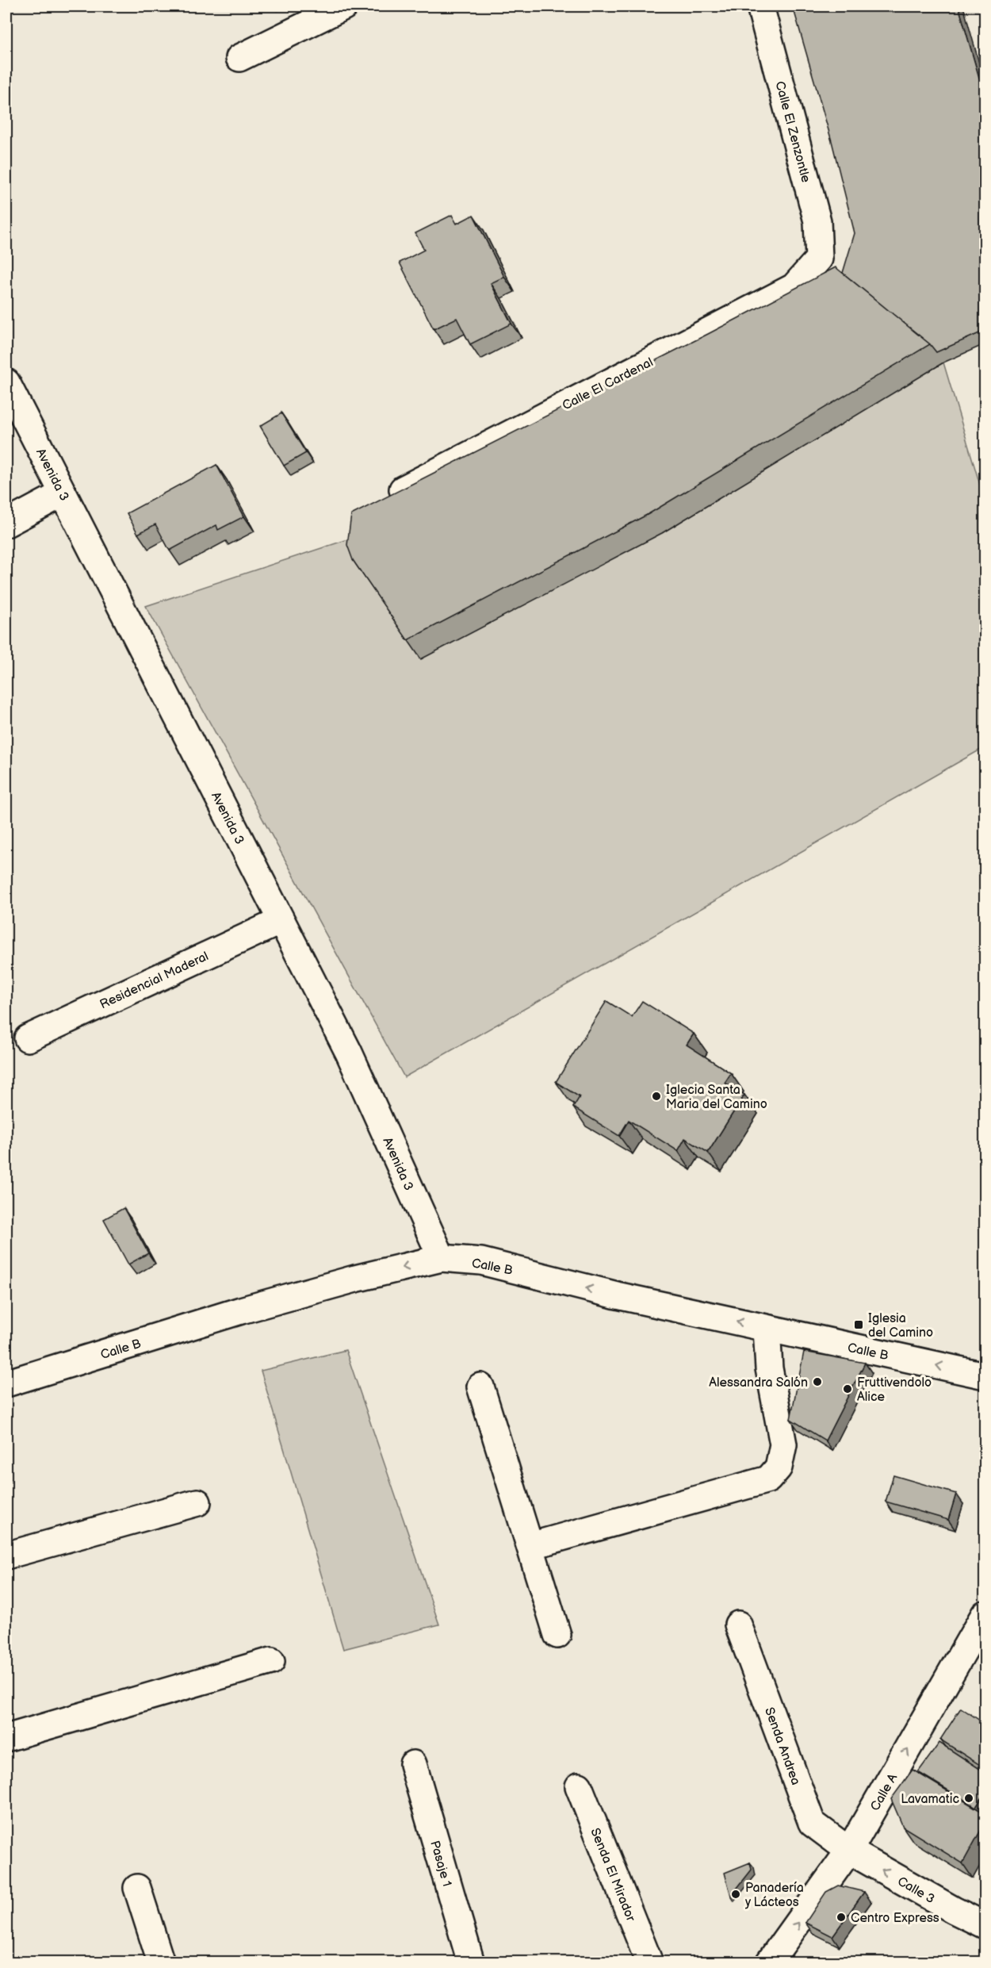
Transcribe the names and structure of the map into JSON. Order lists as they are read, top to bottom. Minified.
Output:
{"streets":{"street":["Calle El Zenzontle","Calle El Cardenal","Avenida 3","Residencial Maderal","Calle B","Senda Andrea","Calle A","Pasaje 1","Senda El Mirador","Calle 3"]},"crossings":[["Calle El Zenzontle","Calle El Cardenal"],["Avenida 3","Residencial Maderal"],["Avenida 3","Calle B"],["Senda Andrea","Calle A"],["Senda Andrea","Calle 3"],["Calle A","Calle 3"]],"one_way":["Calle B","Calle A","Calle 3"],"places":{"other":["Iglecia Santa Maria del Camino","Alessandra Salón","Fruttivendolo Alice","Lavamatic","Panadería y Lácteos","Centro Express"],"transit":["Iglesia del Camino"]}}
